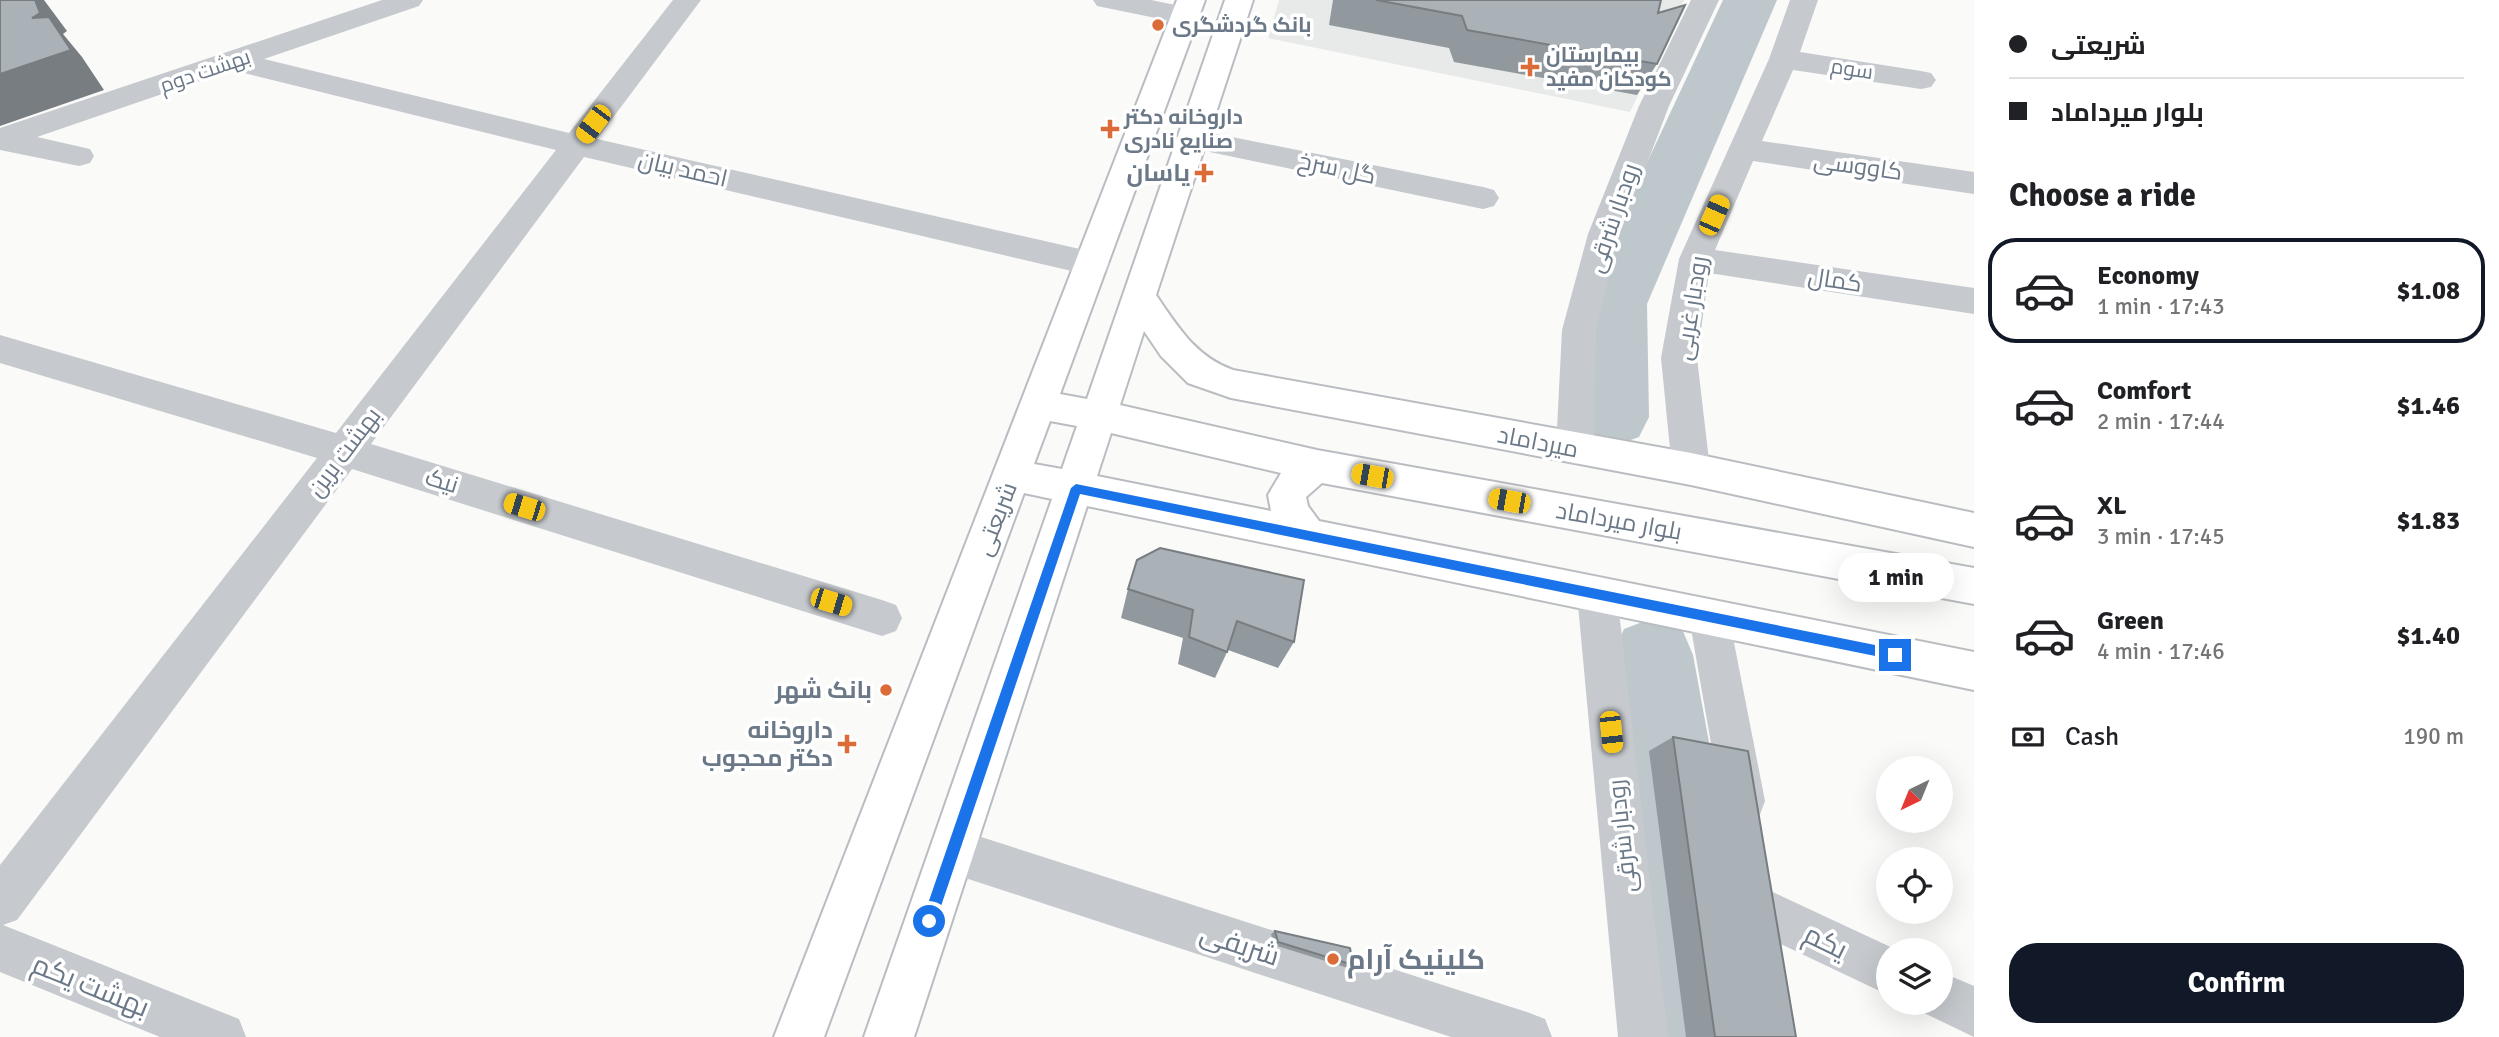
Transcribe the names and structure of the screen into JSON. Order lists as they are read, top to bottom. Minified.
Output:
{"streets":{"main road":["میرداماد","شریعتی","بلوار میرداماد"],"street":["سوم","بهشت دوم","کاووسی","گل سرخ","احمد بیان","رودبار شرقی","کمال","رودبار غربی","بهشت برین","نیک","یکم","شریفی","بهشت یکم"]},"crossings":[["سوم","رودبار غربی"],["بهشت دوم","احمد بیان"],["کاووسی","رودبار غربی"],["احمد بیان","بهشت برین"],["احمد بیان","شریعتی"],["رودبار شرقی","میرداماد"],["کمال","رودبار غربی"],["رودبار غربی","میرداماد"],["بهشت برین","نیک"],["شریعتی","بلوار میرداماد"]],"places":{"other":["بانک گردشگری","بانک شهر","کلینیک آرام"],"health":["بیمارستان کودکان مفید","داروخانه دکتر صنايع نادری","یاسان","داروخانه دکتر محجوب"]},"north":"bottom left","page":{"banner":["شریعتی","بلوار میرداماد"],"heading":"Choose a ride","list":[{"name":"Economy","note":"1 min · 17:43","value":"$1.08"},{"name":"Comfort","note":"2 min · 17:44","value":"$1.46"},{"name":"XL","note":"3 min · 17:45","value":"$1.83"},{"name":"Green","note":"4 min · 17:46","value":"$1.40"}],"bubble":"1 min","pay":["Cash","190 m"],"buttons":"Confirm"}}
